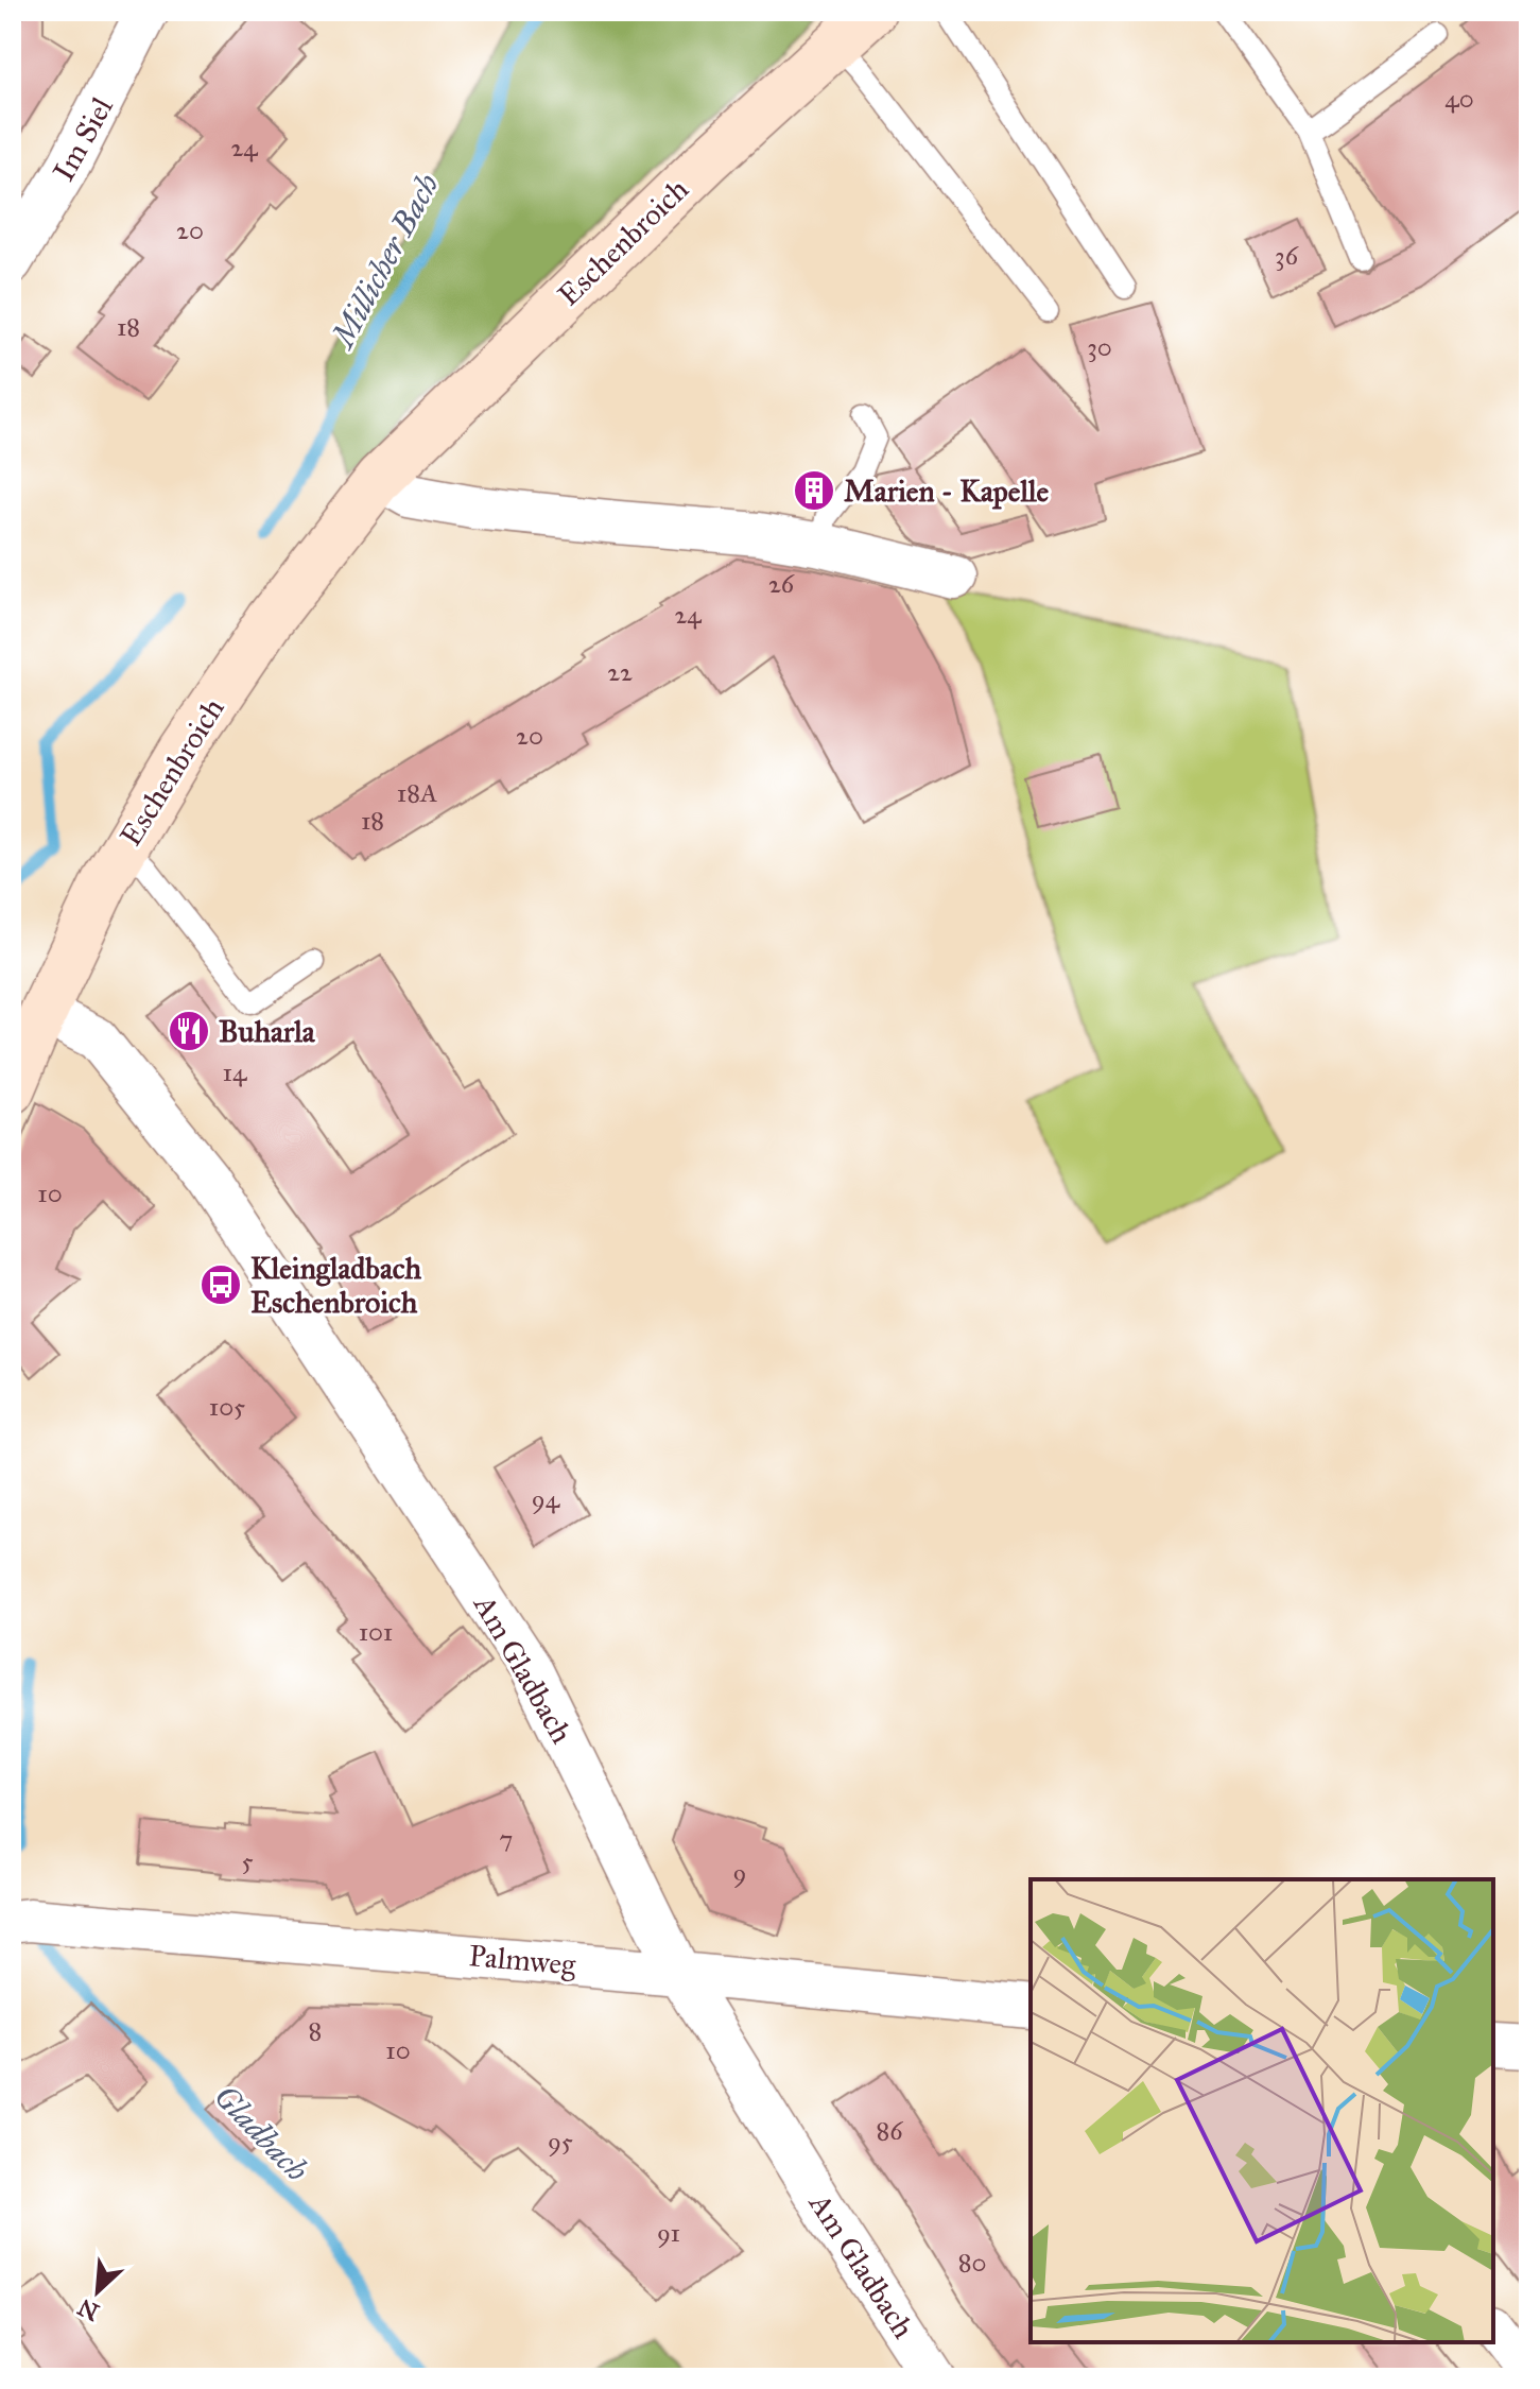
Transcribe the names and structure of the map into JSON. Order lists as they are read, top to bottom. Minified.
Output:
{"streets":{"street":["Im Siel","Eschenbroich","Am Gladbach","Palmweg"]},"crossings":[["Eschenbroich","Am Gladbach"],["Am Gladbach","Palmweg"]],"water":["Millicher Bach","Gladbach"],"places":{"building":["Marien - Kapelle"],"restaurant":["Buharla"],"bus stop":["Kleingladbach Eschenbroich"]},"house_numbers":["40","24","20","36","18","30","26","24","22","20","18A","18","14","10","105","94","101","7","5","9","8","10","86","95","91","80"],"north":"bottom left"}
